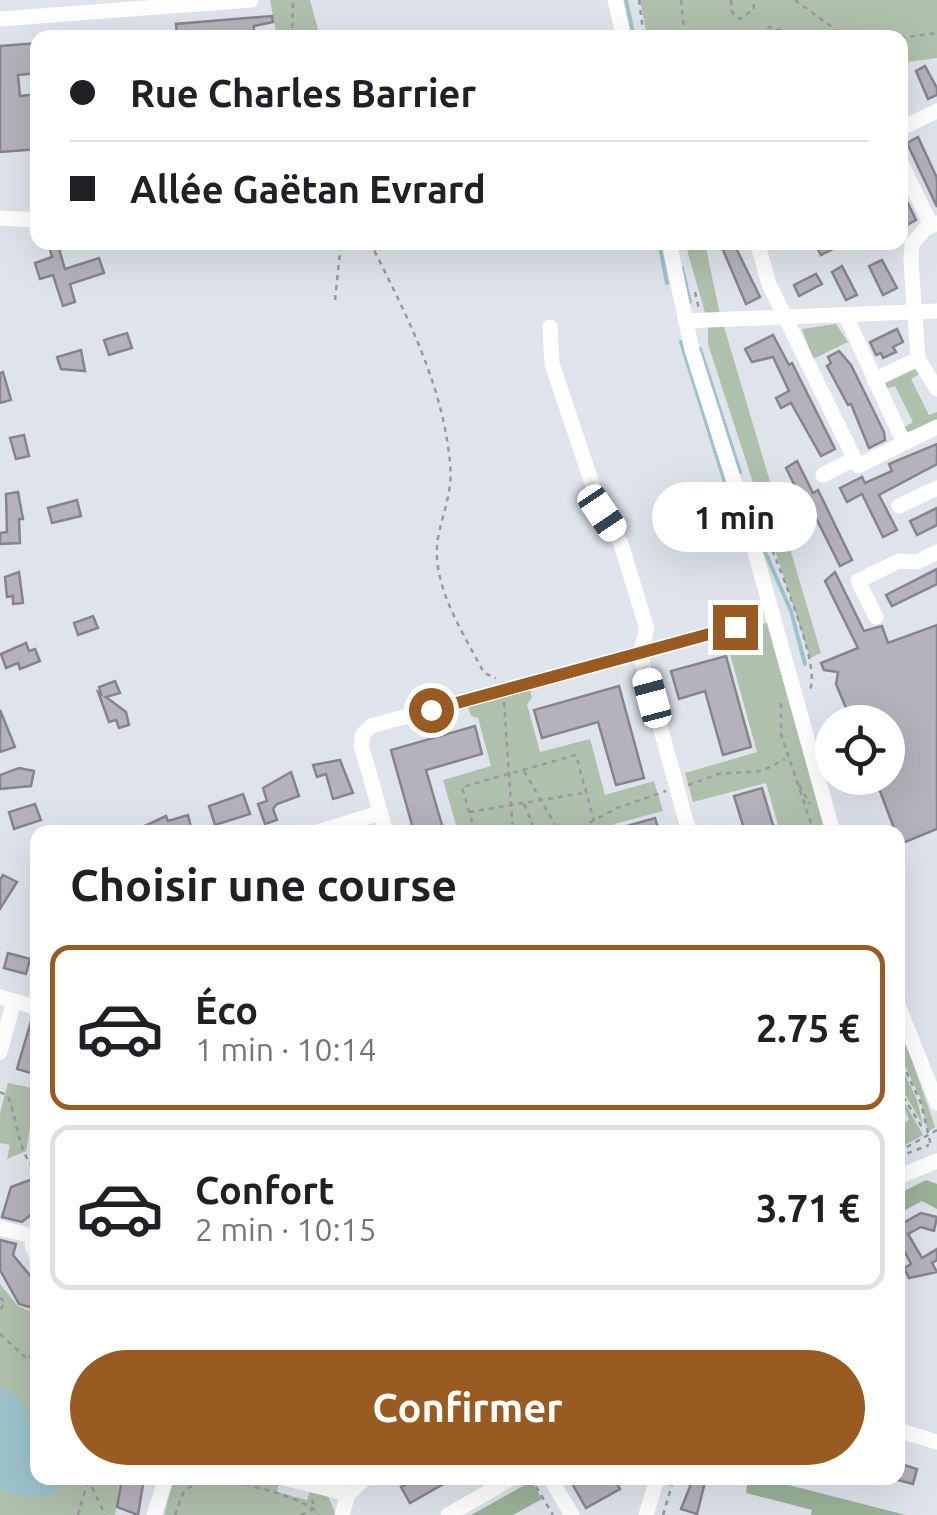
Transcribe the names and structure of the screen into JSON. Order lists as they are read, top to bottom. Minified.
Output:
{"page":{"banner":["Rue Charles Barrier","Allée Gaëtan Evrard"],"bubble":"1 min","heading":"Choisir une course","list":[{"name":"Éco","note":"1 min · 10:14","value":"2.75 €"},{"name":"Confort","note":"2 min · 10:15","value":"3.71 €"}],"buttons":"Confirmer"}}
